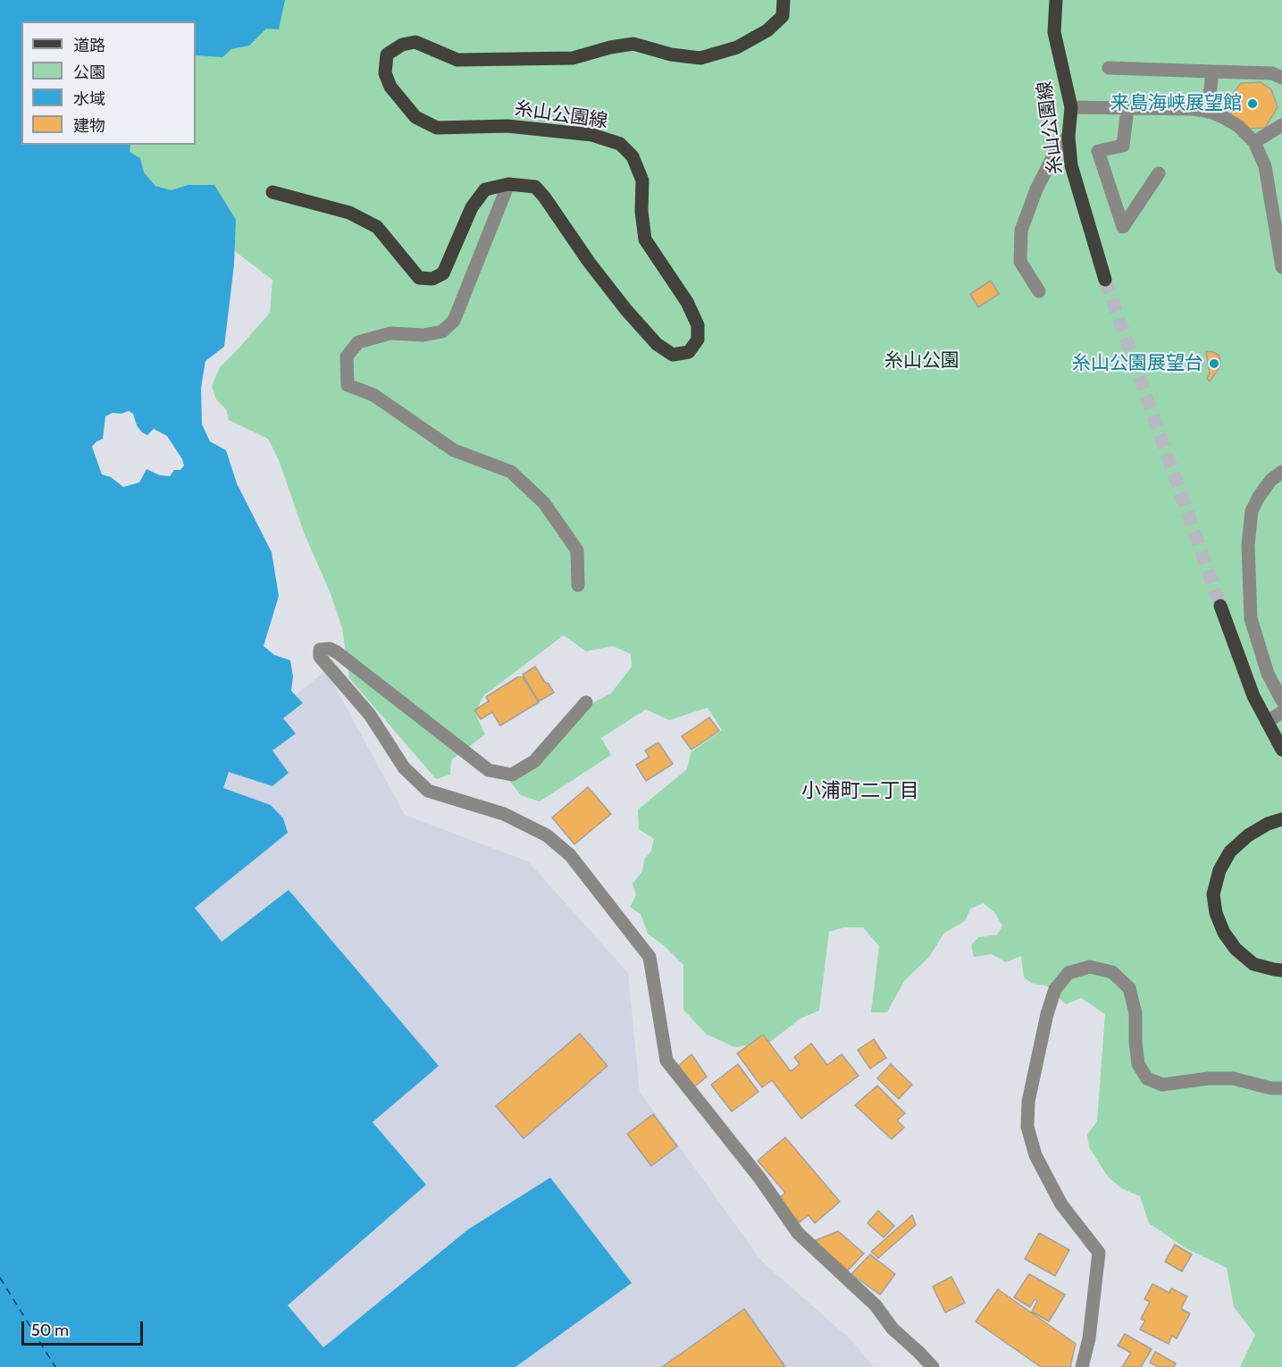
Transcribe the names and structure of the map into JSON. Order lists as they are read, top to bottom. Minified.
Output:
{"streets":{"main road":["糸山公園線"]},"districts":["小浦町二丁目"],"parks":["糸山公園"],"places":["来島海峡展望館","糸山公園展望台"],"legend":["道路","公園","水域","建物"],"scale_bar":"50 m"}
